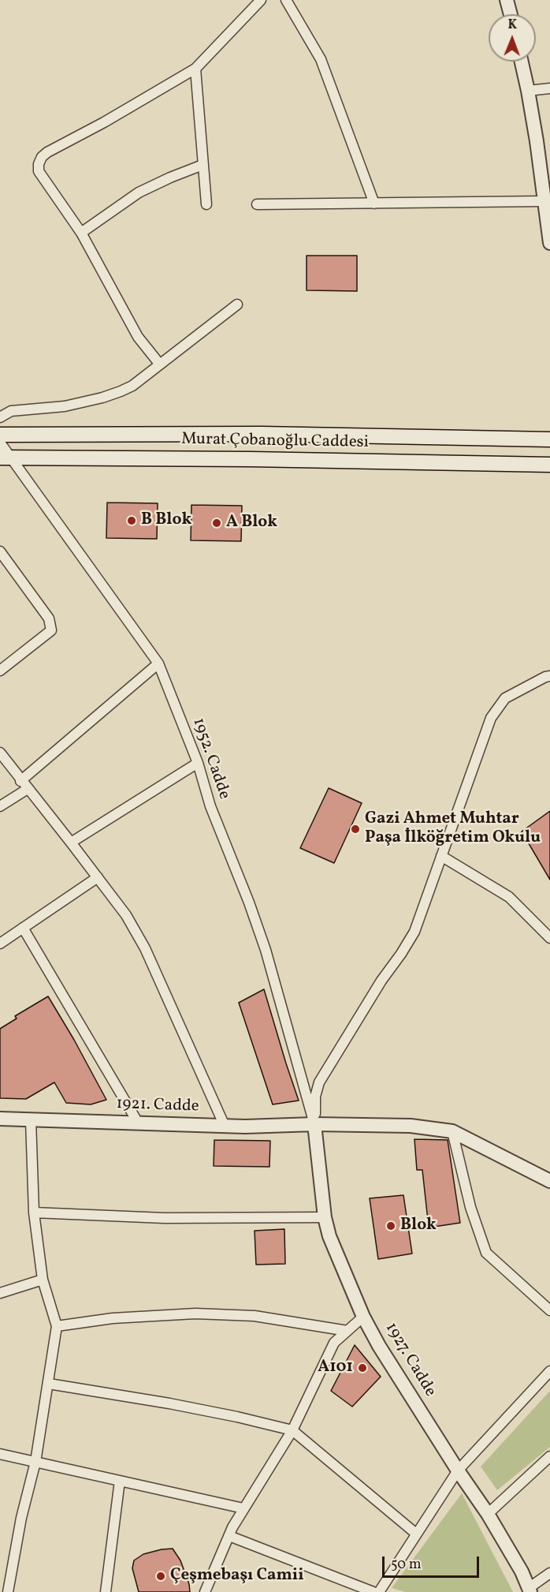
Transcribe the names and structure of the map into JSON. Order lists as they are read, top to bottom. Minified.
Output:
{"streets":{"main road":["Murat Çobanoğlu Caddesi"],"street":["1952. Cadde","1921. Cadde","1927. Cadde"]},"crossings":[["Murat Çobanoğlu Caddesi","1952. Cadde"],["1952. Cadde","1921. Cadde"],["1952. Cadde","1927. Cadde"],["1921. Cadde","1927. Cadde"]],"places":["B Blok","A Blok","Gazi Ahmet Muhtar Paşa İlköğretim Okulu","Blok","A101","Çeşmebaşı Camii"],"scale_bar":"50 m","north":"top"}
